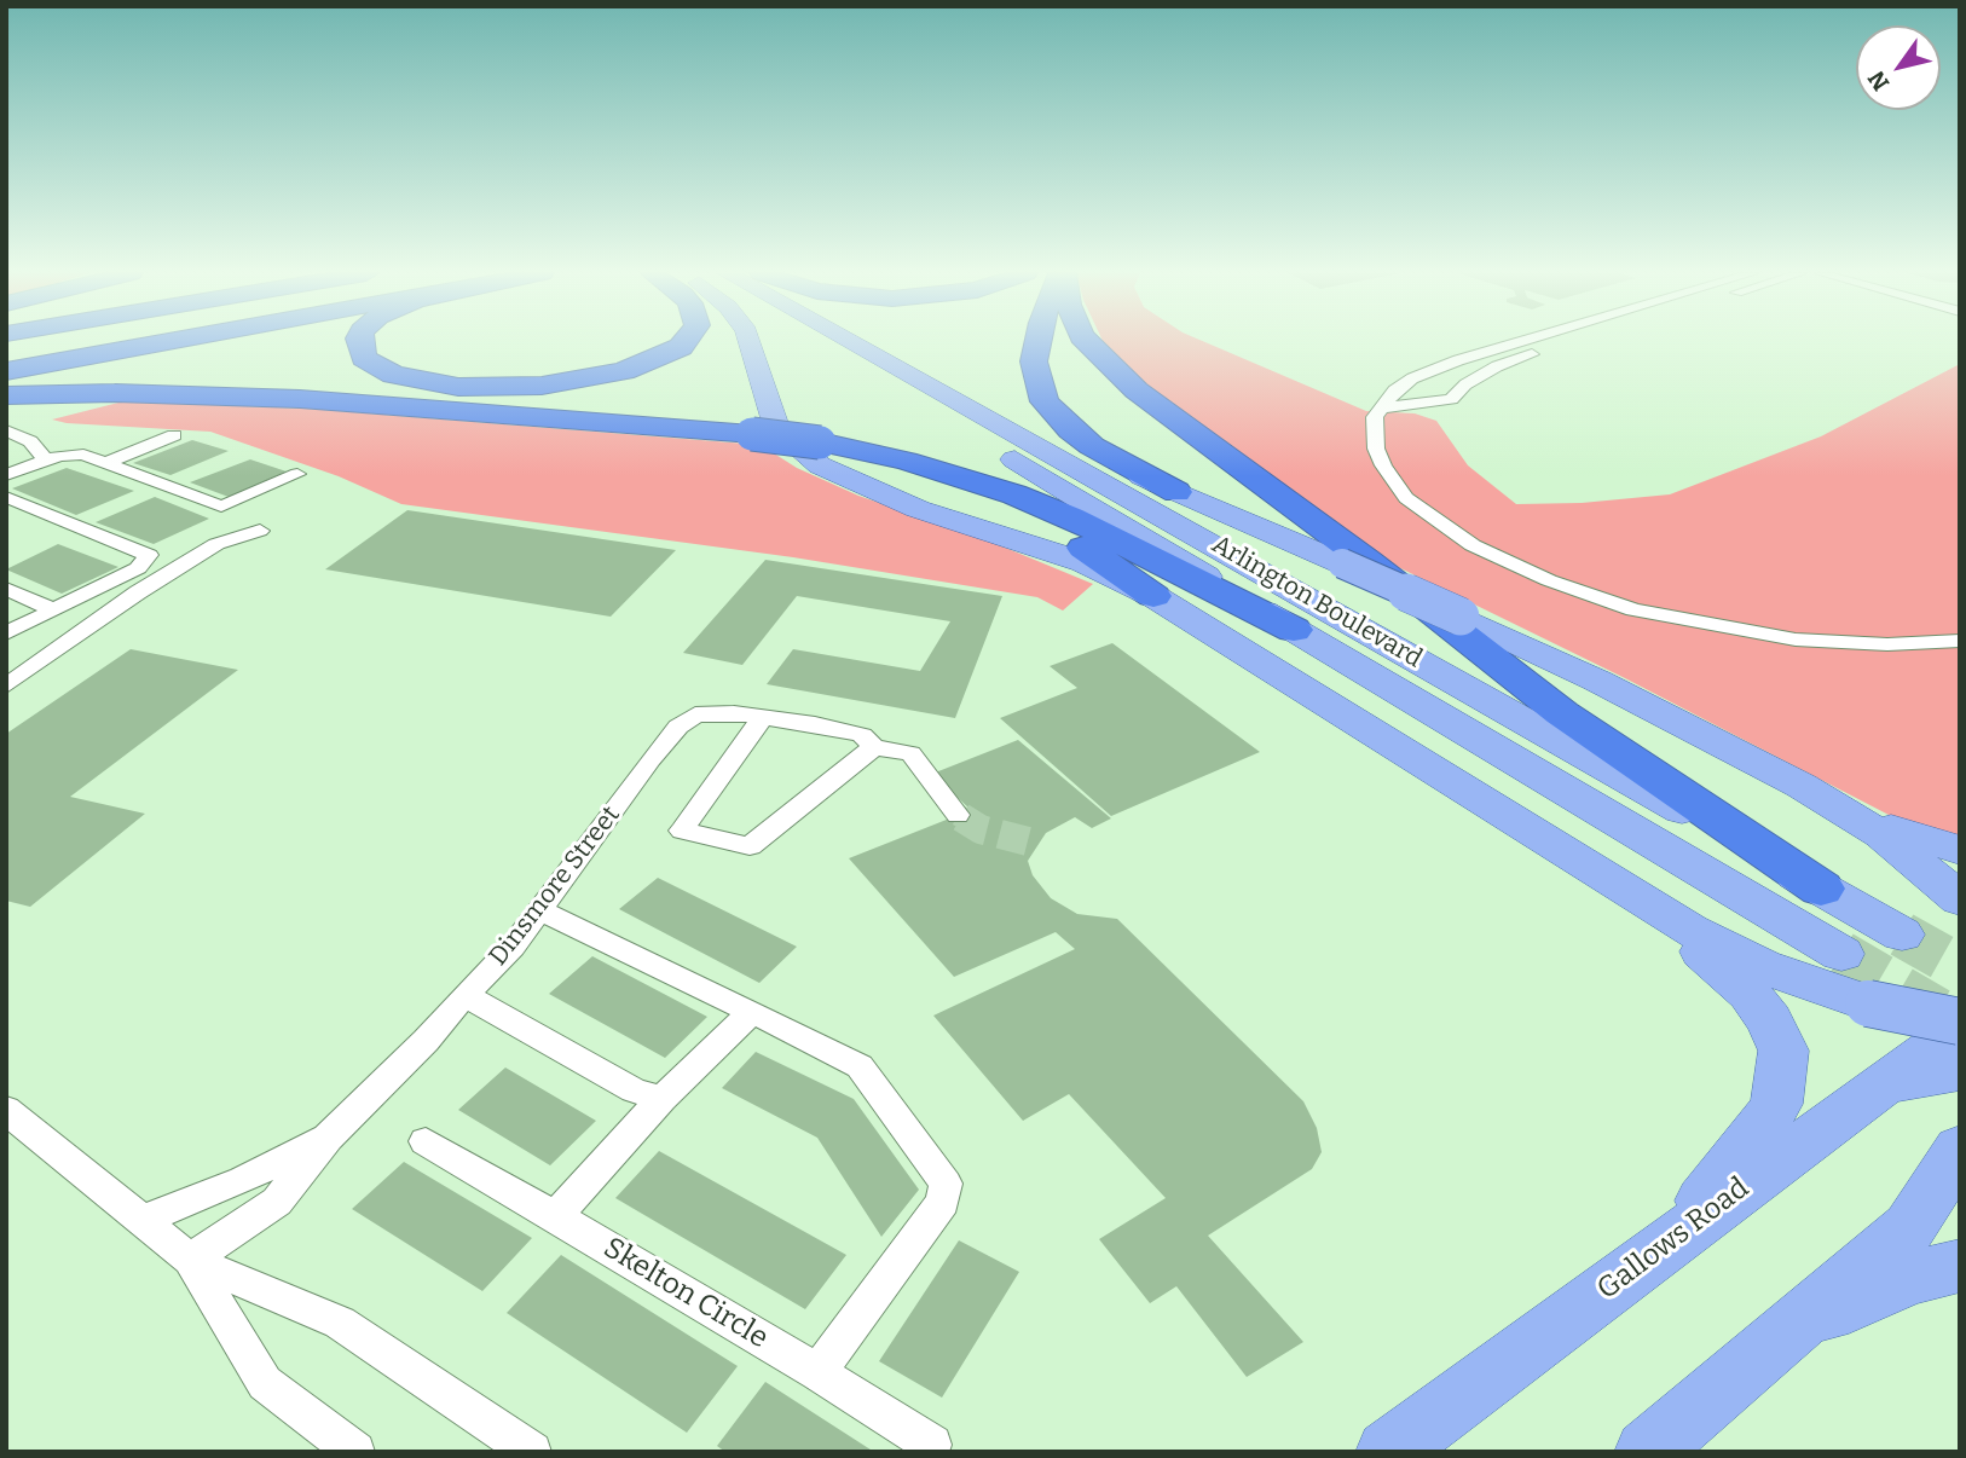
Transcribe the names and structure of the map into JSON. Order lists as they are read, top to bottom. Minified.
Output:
{"streets":{"main road":["Arlington Boulevard","Gallows Road"],"street":["Dinsmore Street","Skelton Circle"]},"north":"bottom left"}
